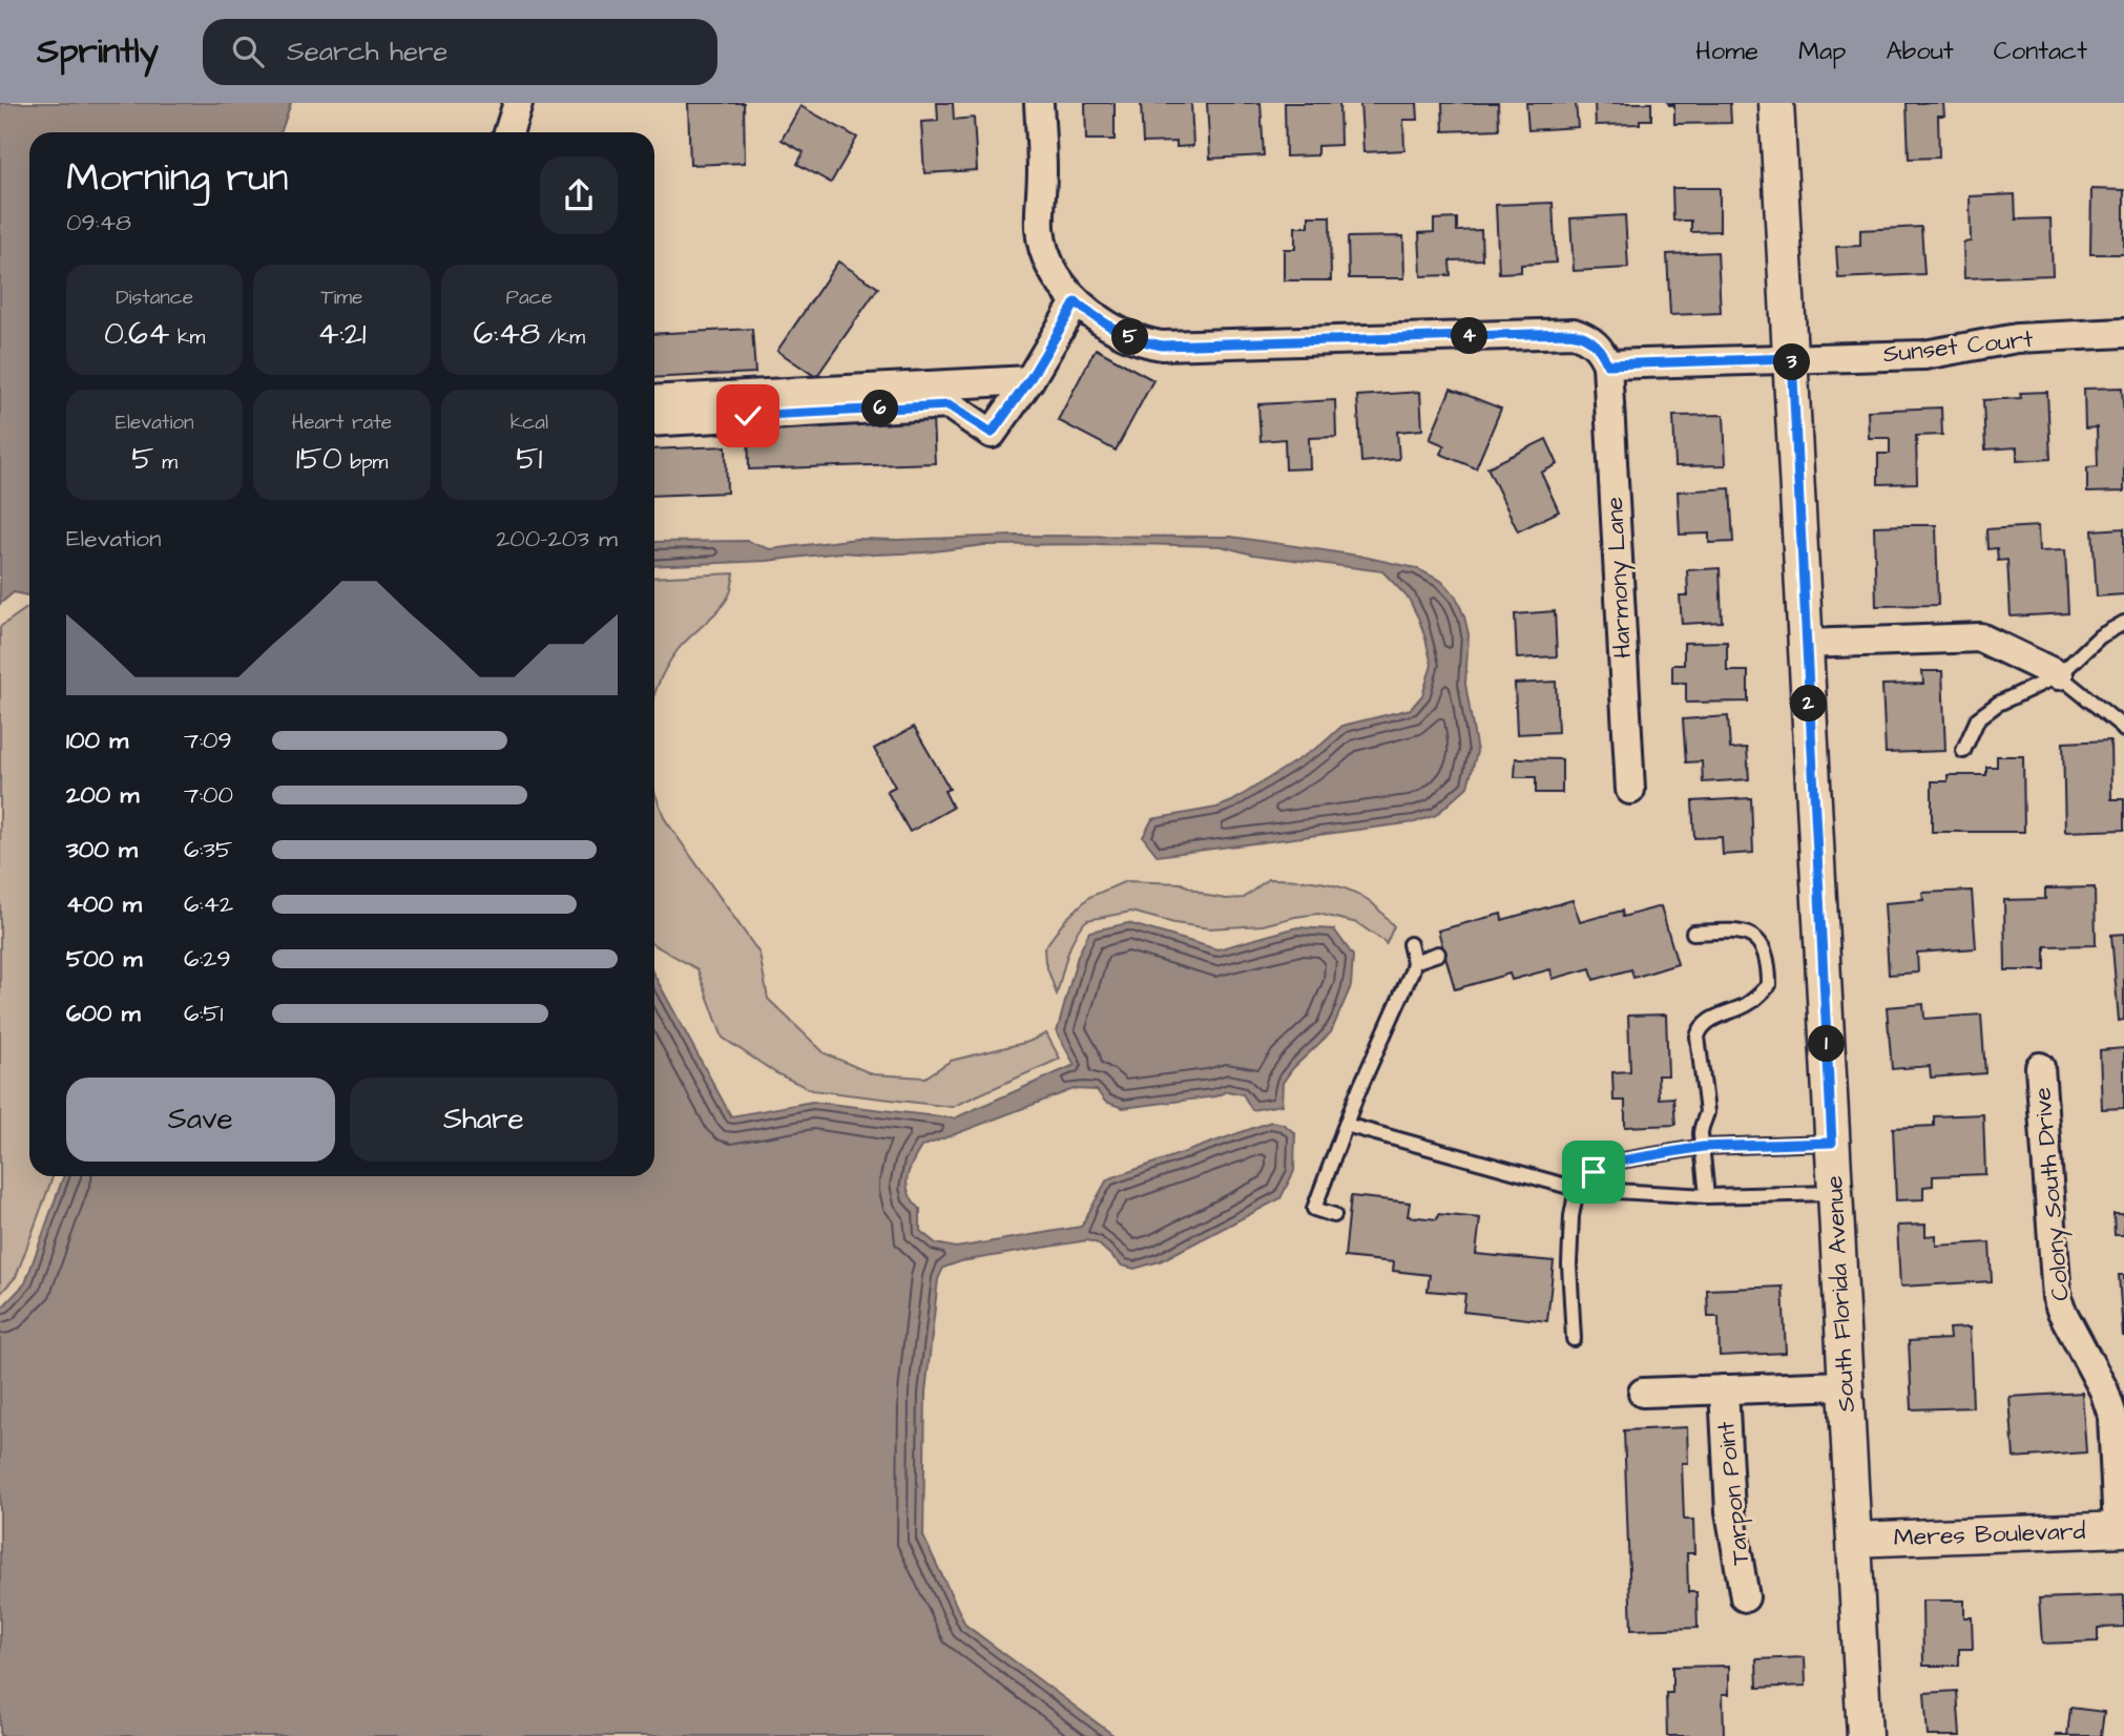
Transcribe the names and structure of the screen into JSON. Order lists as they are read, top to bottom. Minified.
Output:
{"streets":{"street":["Sunset Court","Harmony Lane","Colony South Drive","South Florida Avenue","Tarpon Point","Meres Boulevard"]},"crossings":[["Sunset Court","Harmony Lane"],["Sunset Court","South Florida Avenue"],["Colony South Drive","Meres Boulevard"],["South Florida Avenue","Tarpon Point"],["South Florida Avenue","Meres Boulevard"]],"page":{"header":"Sprintly","search":"Search here","nav":["Home","Map","About","Contact"],"heading":["Morning run","09:48"],"stats":[["Distance","0.64 km"],["Time","4:21"],["Pace","6:48 /km"],["Elevation","5 m"],["Heart rate","150 bpm"],["kcal","51"]],"pins":["4","5","3","6","2","1"],"chart":["Elevation","200–203 m"],"list":[{"name":"100 m","note":"7:09"},{"name":"200 m","note":"7:00"},{"name":"300 m","note":"6:35"},{"name":"400 m","note":"6:42"},{"name":"500 m","note":"6:29"},{"name":"600 m","note":"6:51"}],"buttons":["Save","Share"]}}
